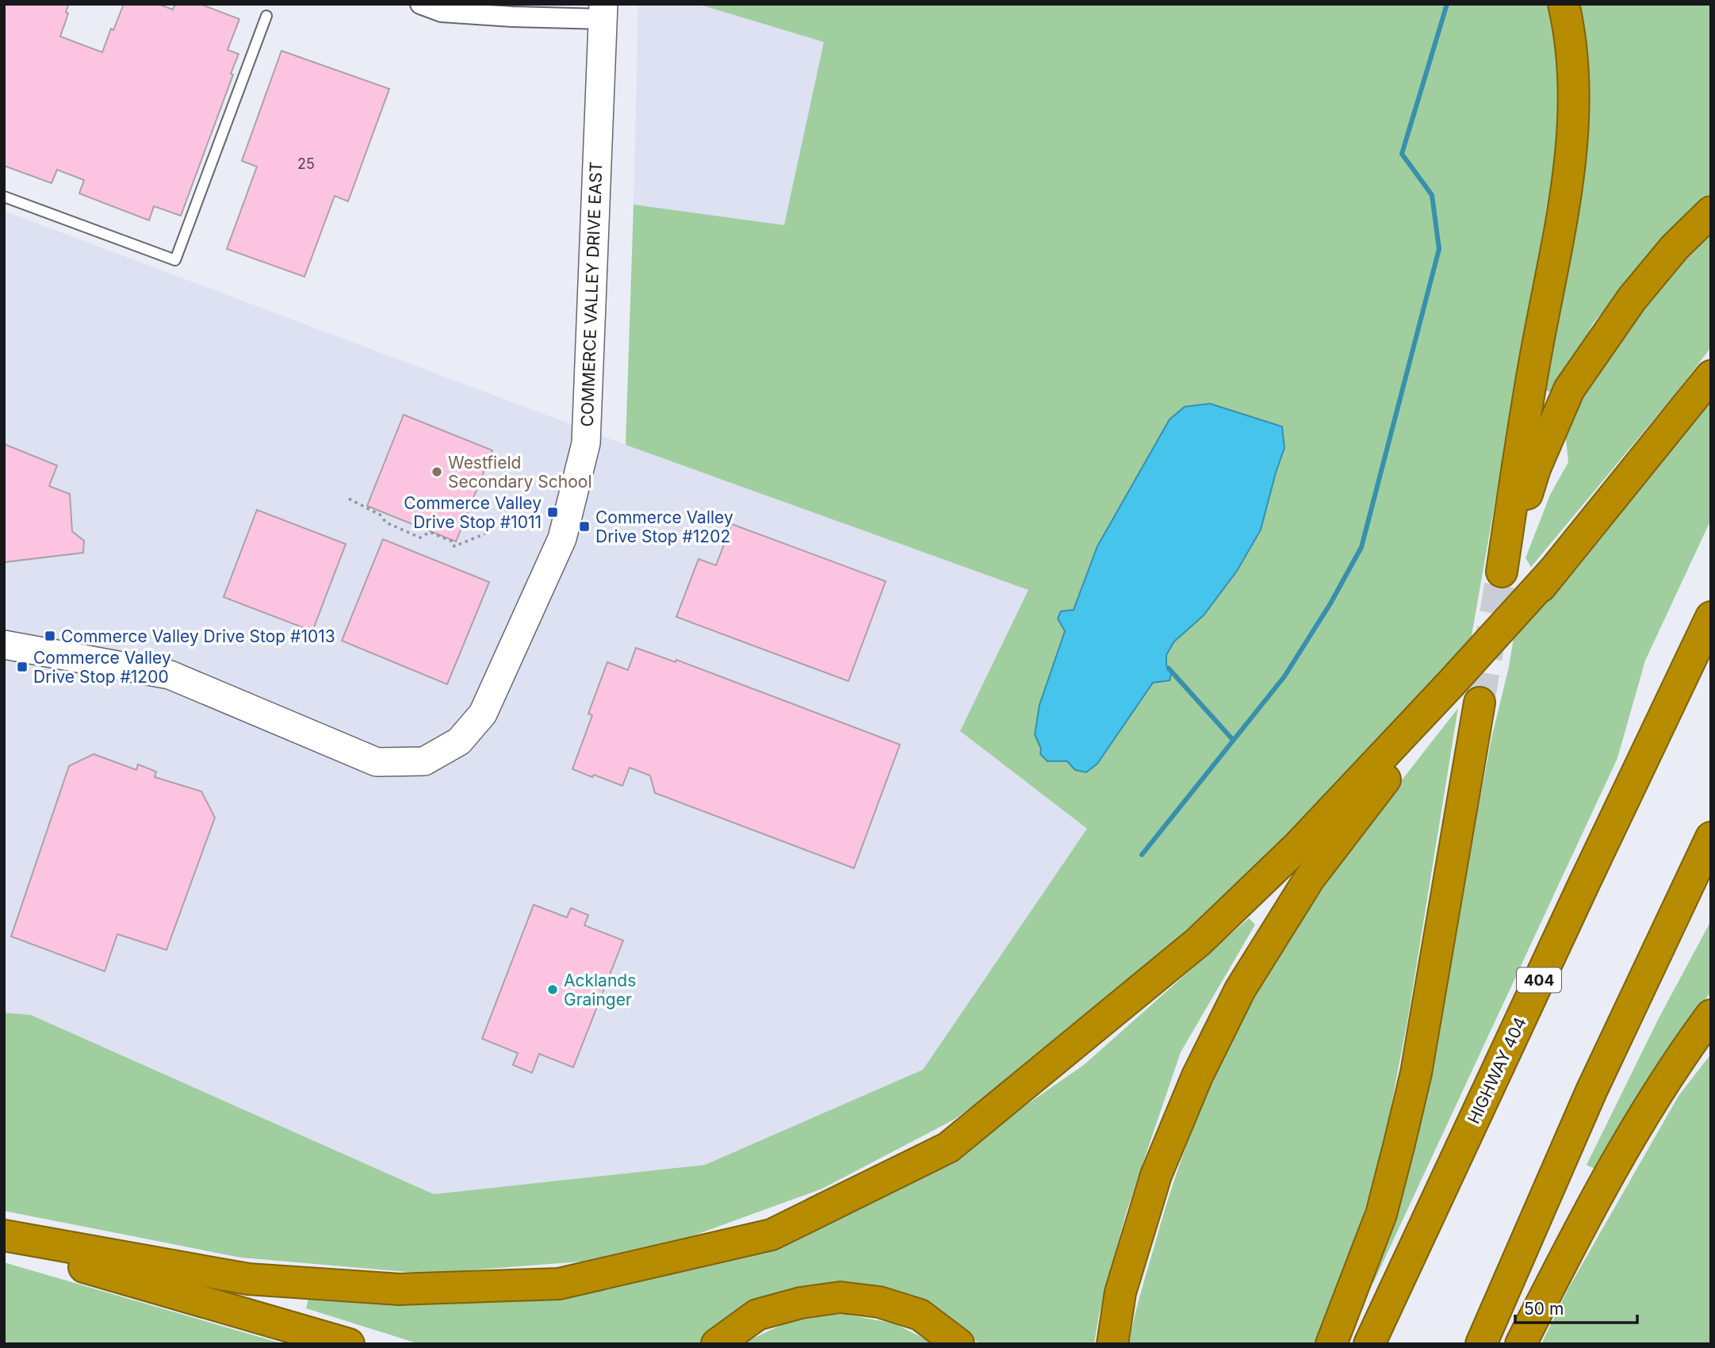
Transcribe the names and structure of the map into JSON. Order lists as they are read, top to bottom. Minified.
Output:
{"streets":{"highway":["404","HIGHWAY 404"],"street":["COMMERCE VALLEY DRIVE EAST"]},"places":{"other":["Westfield Secondary School","Acklands Grainger"],"transit":["Commerce Valley Drive Stop #1011","Commerce Valley Drive Stop #1202","Commerce Valley Drive Stop #1013","Commerce Valley Drive Stop #1200"]},"house_numbers":["25"],"scale_bar":"50 m"}
